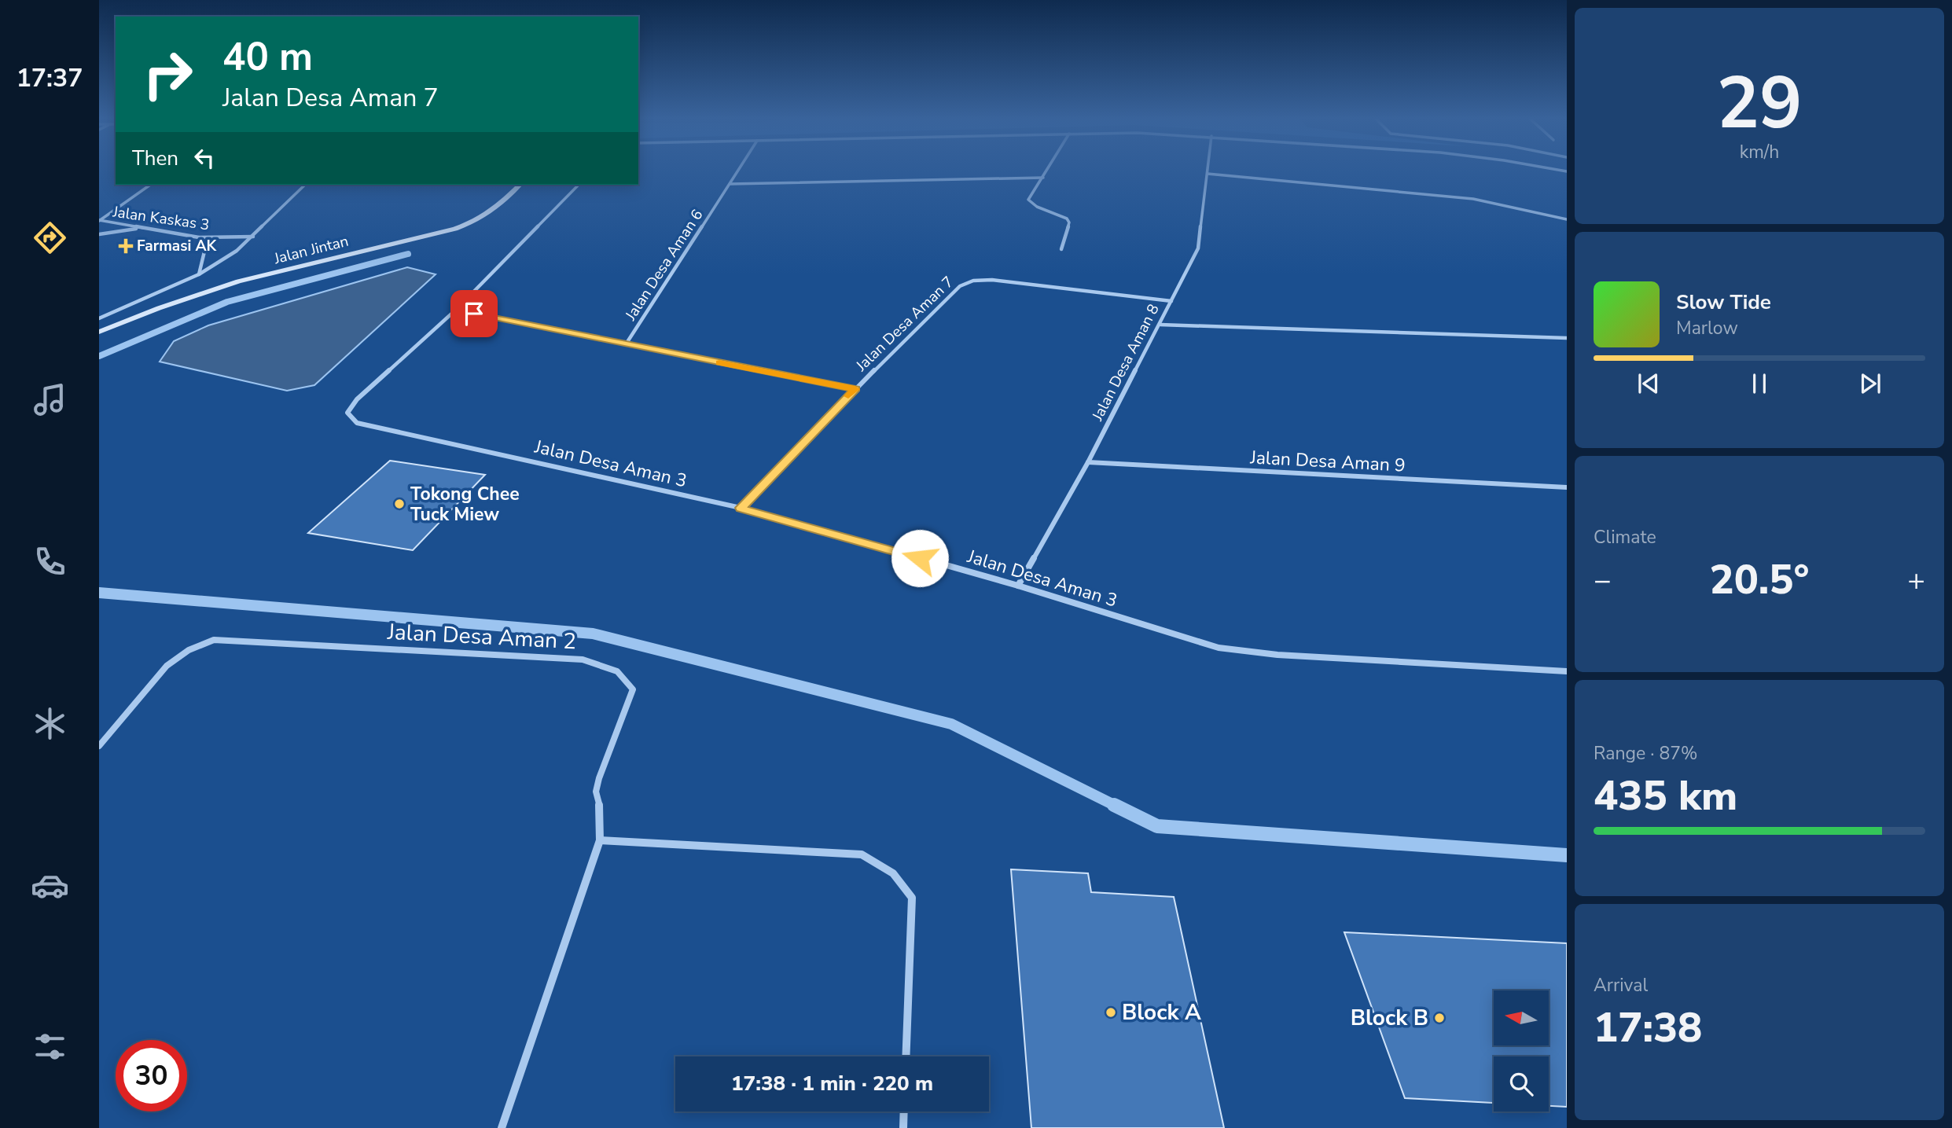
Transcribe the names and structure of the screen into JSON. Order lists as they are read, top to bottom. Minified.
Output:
{"streets":{"street":["Jalan Kaskas 3","Jalan Jintan","Jalan Desa Aman 6","Jalan Desa Aman 7","Jalan Desa Aman 8","Jalan Desa Aman 9","Jalan Desa Aman 3","Jalan Desa Aman 2"]},"crossings":[["Jalan Desa Aman 7","Jalan Desa Aman 8"],["Jalan Desa Aman 7","Jalan Desa Aman 3"],["Jalan Desa Aman 8","Jalan Desa Aman 9"],["Jalan Desa Aman 8","Jalan Desa Aman 3"]],"places":{"health":["Farmasi AK"],"other":["Tokong Chee Tuck Miew","Block A","Block B"]},"north":"left","page":{"tabs":"17:37","tile":[["29","km/h"],"Climate",["Range · 87%","435 km"],["Arrival","17:38"]],"turn":["40 m","Jalan Desa Aman 7"],"then":"Then","song":["Slow Tide","Marlow"],"heat":["−","20.5°","+"],"limit":"30","trip":"17:38 · 1 min · 220 m"}}
